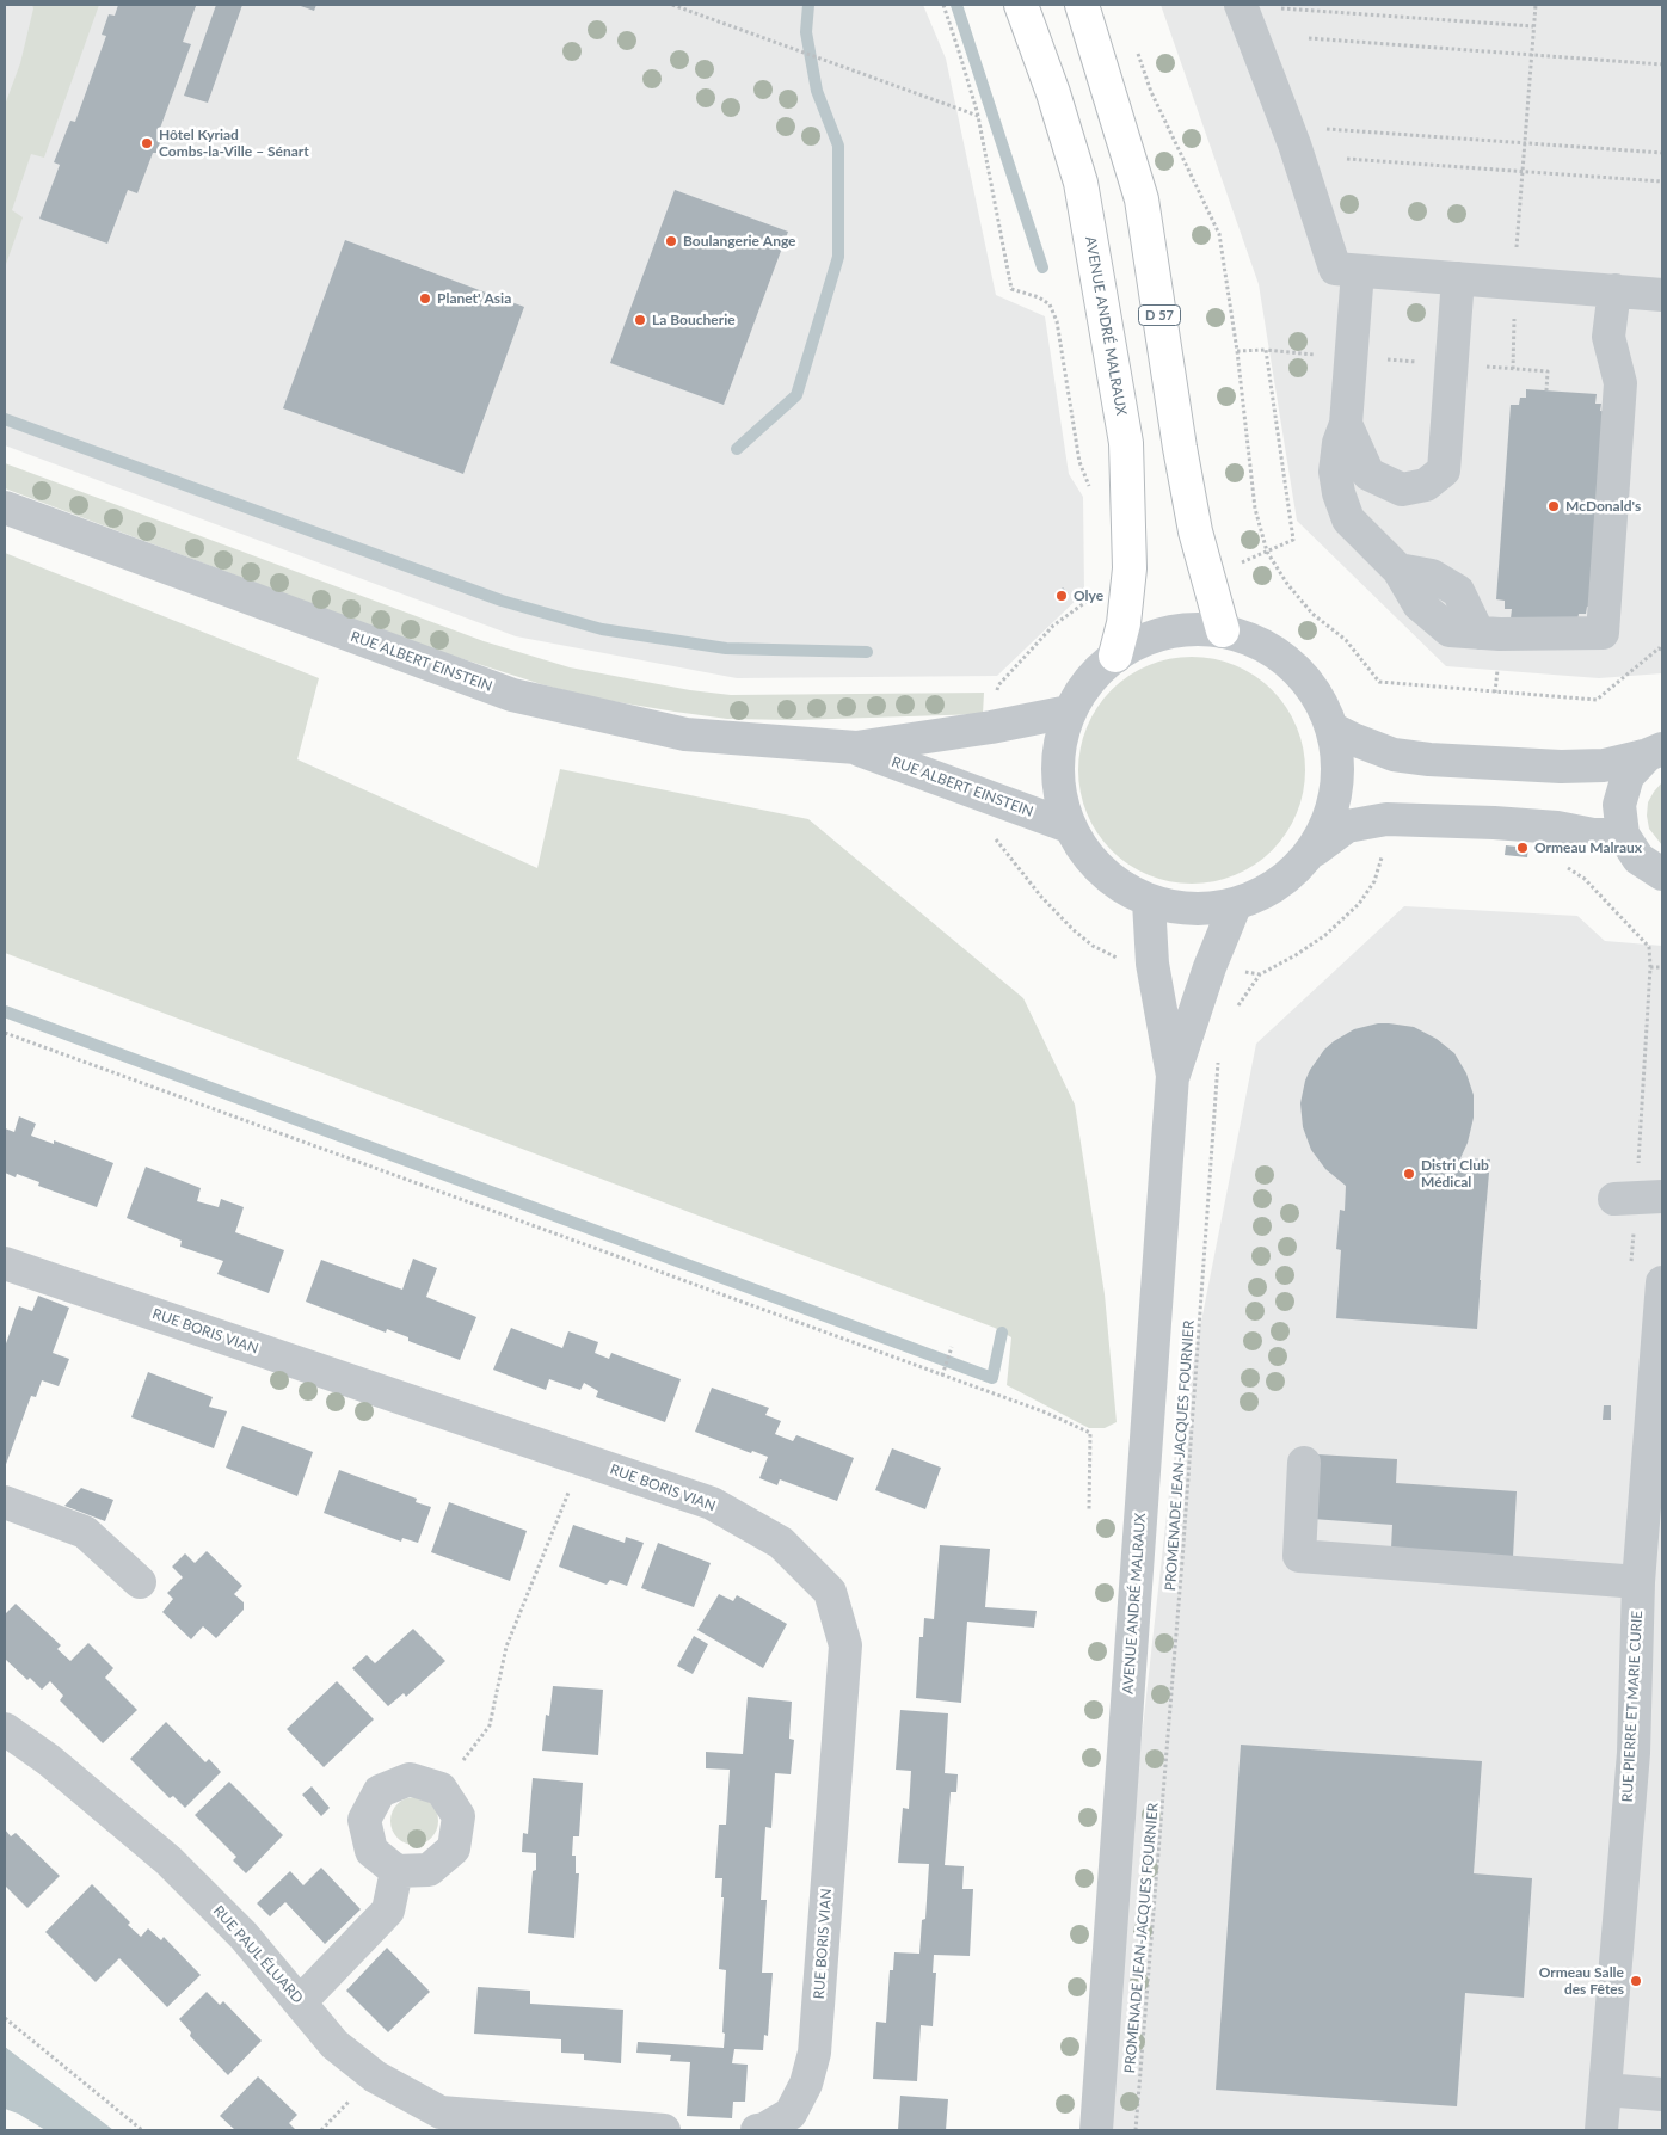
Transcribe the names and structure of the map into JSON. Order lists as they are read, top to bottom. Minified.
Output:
{"streets":{"main road":["D 57","AVENUE ANDRÉ MALRAUX"],"street":["RUE ALBERT EINSTEIN","RUE BORIS VIAN","RUE PIERRE ET MARIE CURIE","RUE PAUL ÉLUARD"],"path":["PROMENADE JEAN-JACQUES FOURNIER"]},"places":["Hôtel Kyriad Combs-la-Ville – Sénart","Boulangerie Ange","Planet' Asia","La Boucherie","McDonald's","Olye","Ormeau Malraux","Distri Club Médical","Ormeau Salle des Fêtes"]}
